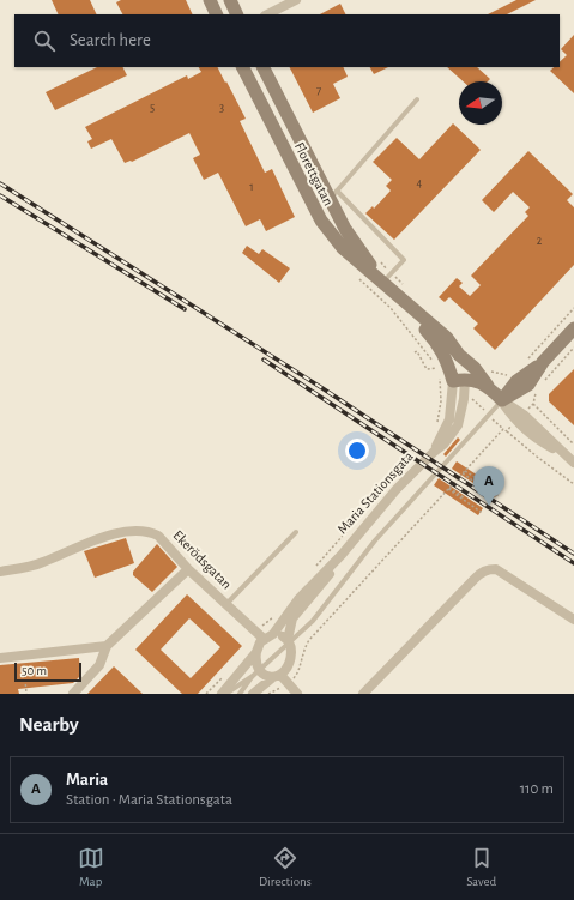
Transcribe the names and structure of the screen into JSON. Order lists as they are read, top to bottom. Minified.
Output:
{"streets":{"street":["Florettgatan","Maria Stationsgata","Ekerödsgatan"]},"crossings":[["Florettgatan","Maria Stationsgata"],["Maria Stationsgata","Ekerödsgatan"]],"house_numbers":["7","5","3","4","1","2"],"scale_bar":"50 m","north":"left","page":{"search":"Search here","pins":"A","scale":"50 m","heading":"Nearby","list":[{"mark":"A","name":"Maria","note":"Station · Maria Stationsgata","value":"110 m"}],"nav":["Map","Directions","Saved"]}}
